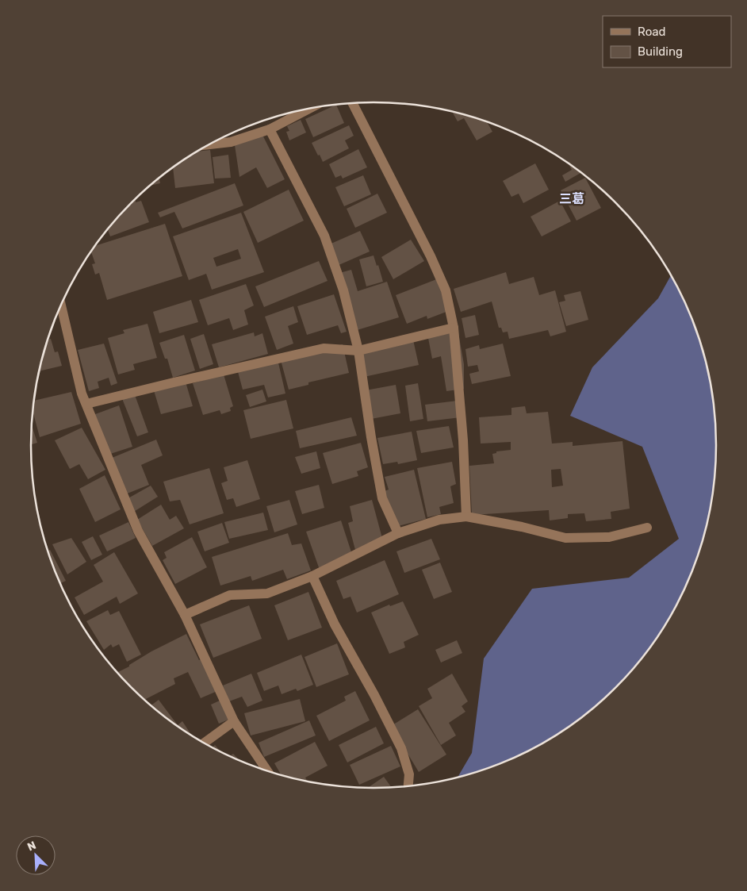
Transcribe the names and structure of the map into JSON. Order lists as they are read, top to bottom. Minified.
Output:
{"districts":["三葛"],"legend":["Road","Building"],"north":"top left"}
